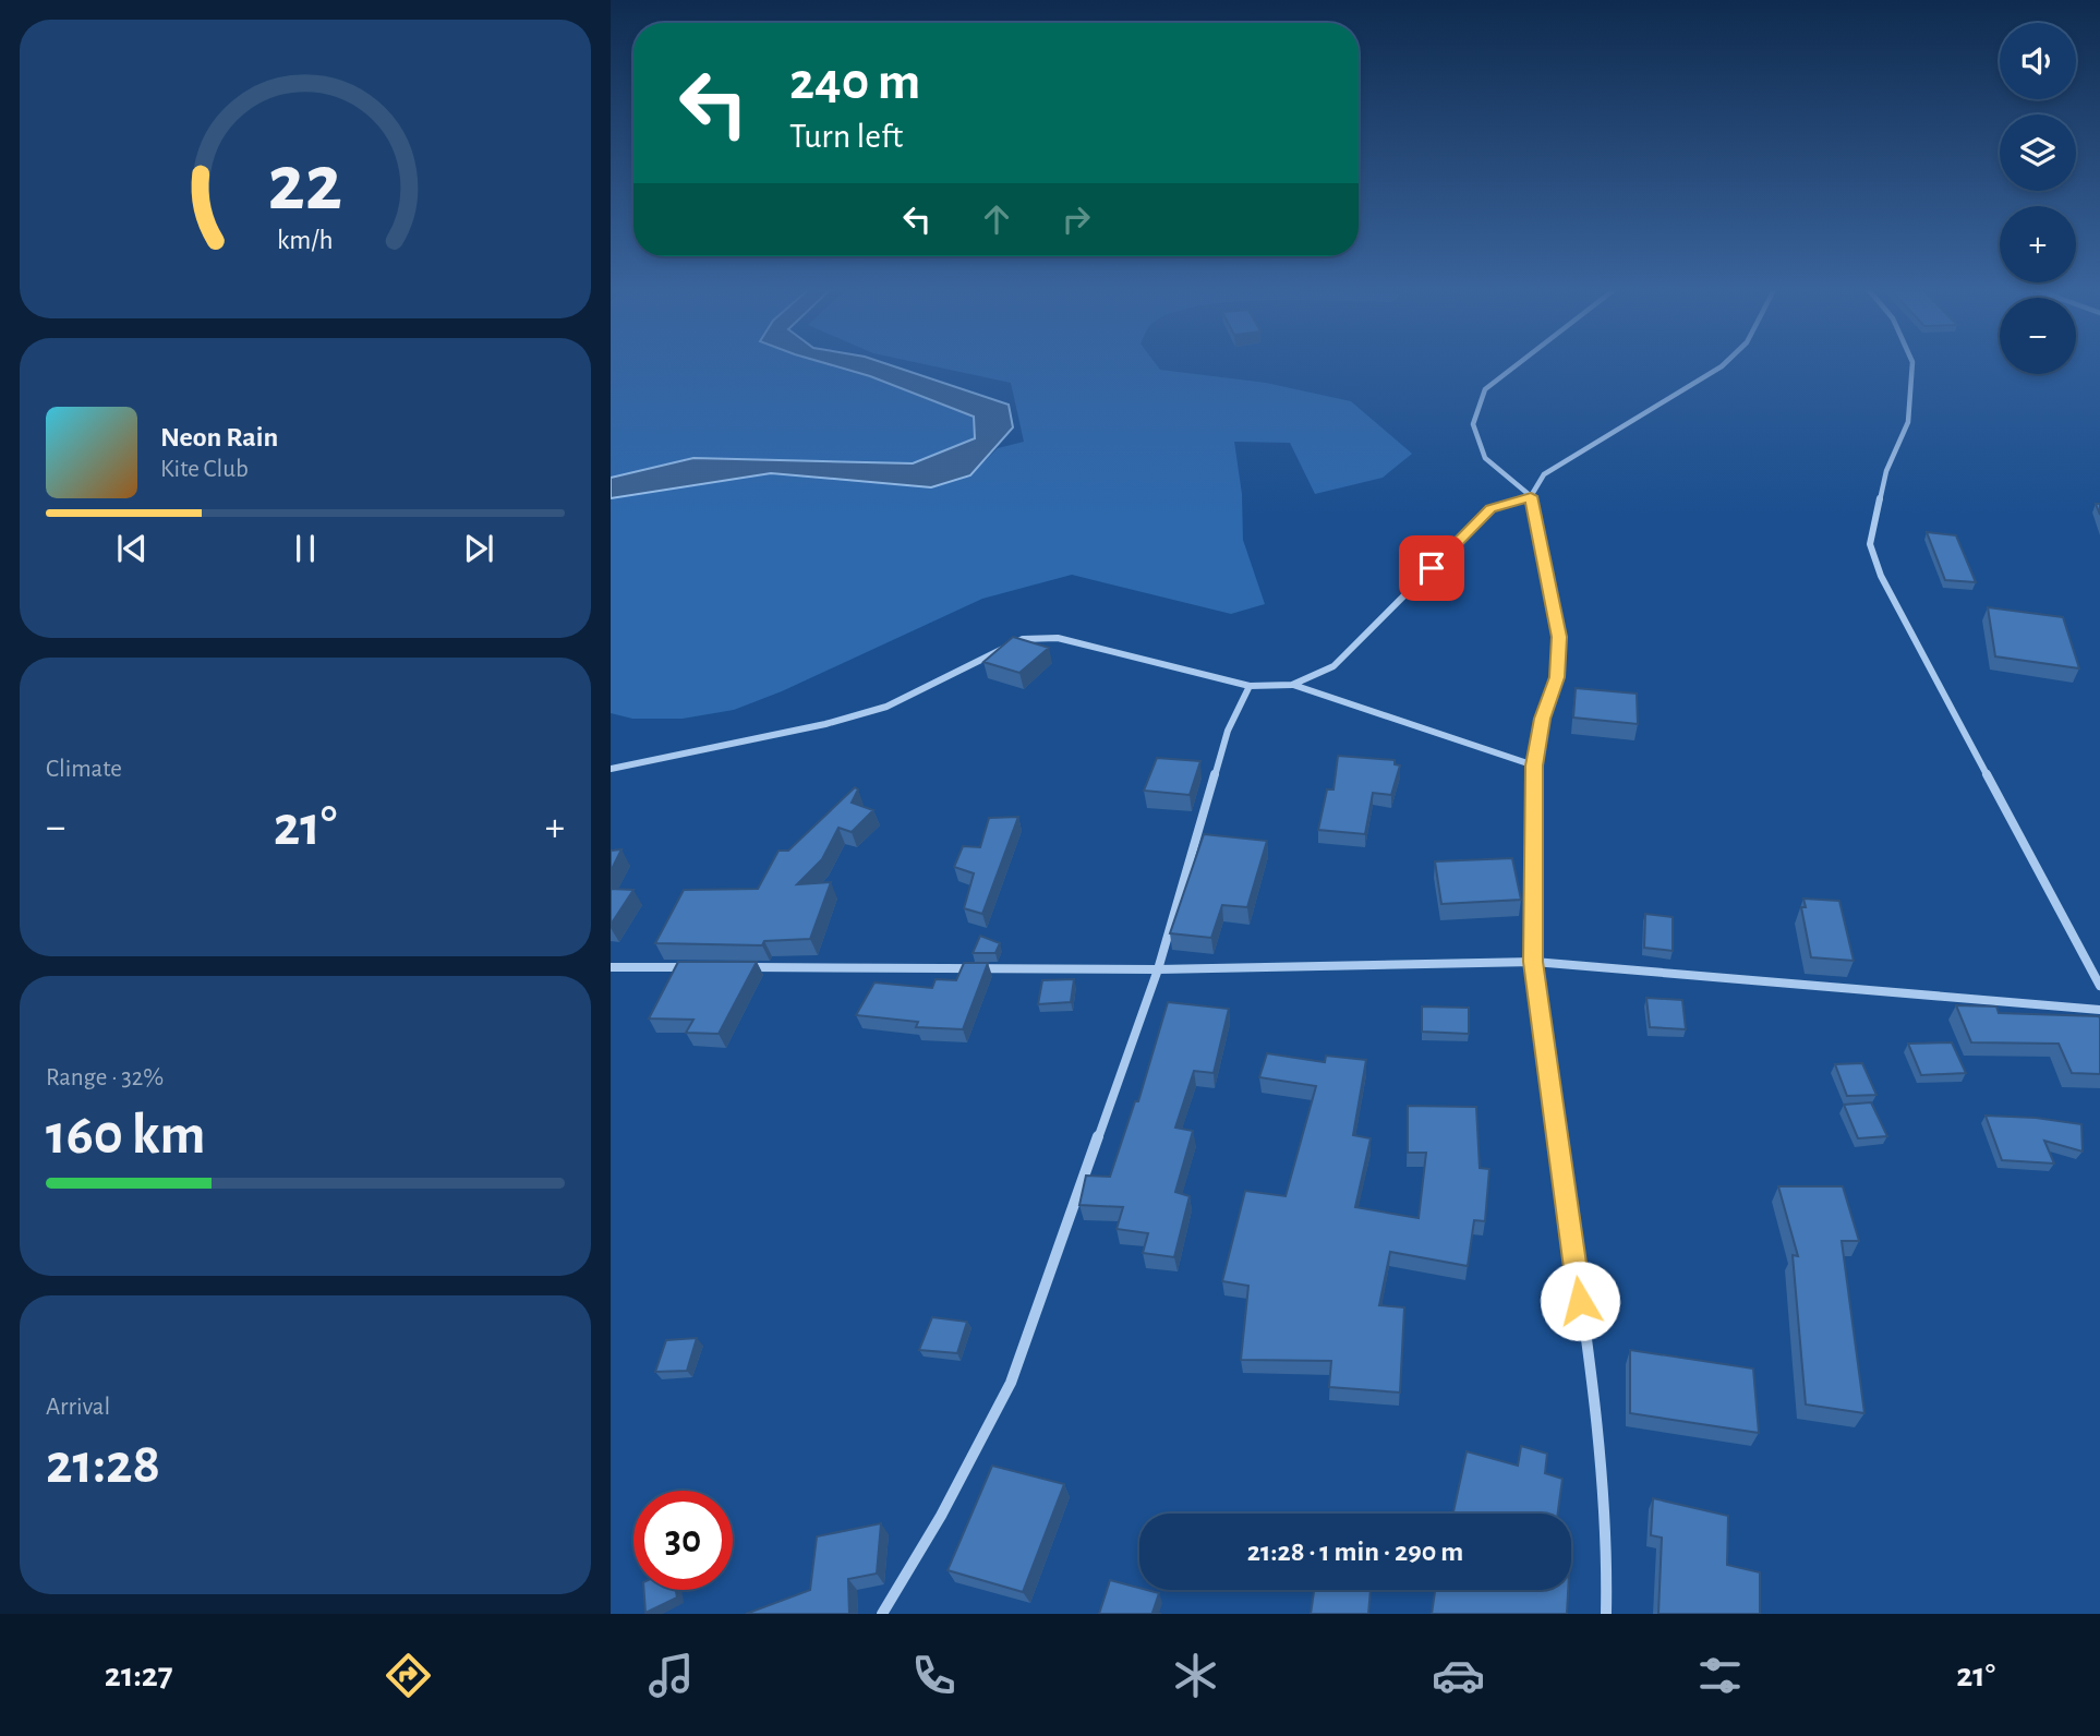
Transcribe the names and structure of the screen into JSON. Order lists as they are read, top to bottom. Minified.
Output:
{"page":{"map_buttons":["+","−"],"turn":["240 m","Turn left"],"song":["Neon Rain","Kite Club"],"tile":["Climate",["Range · 32%","160 km"],["Arrival","21:28"]],"heat":["−","21°","+"],"limit":"30","trip":"21:28 · 1 min · 290 m","tabs":["21:27","21°"],"gauge":["22","km/h"]}}
